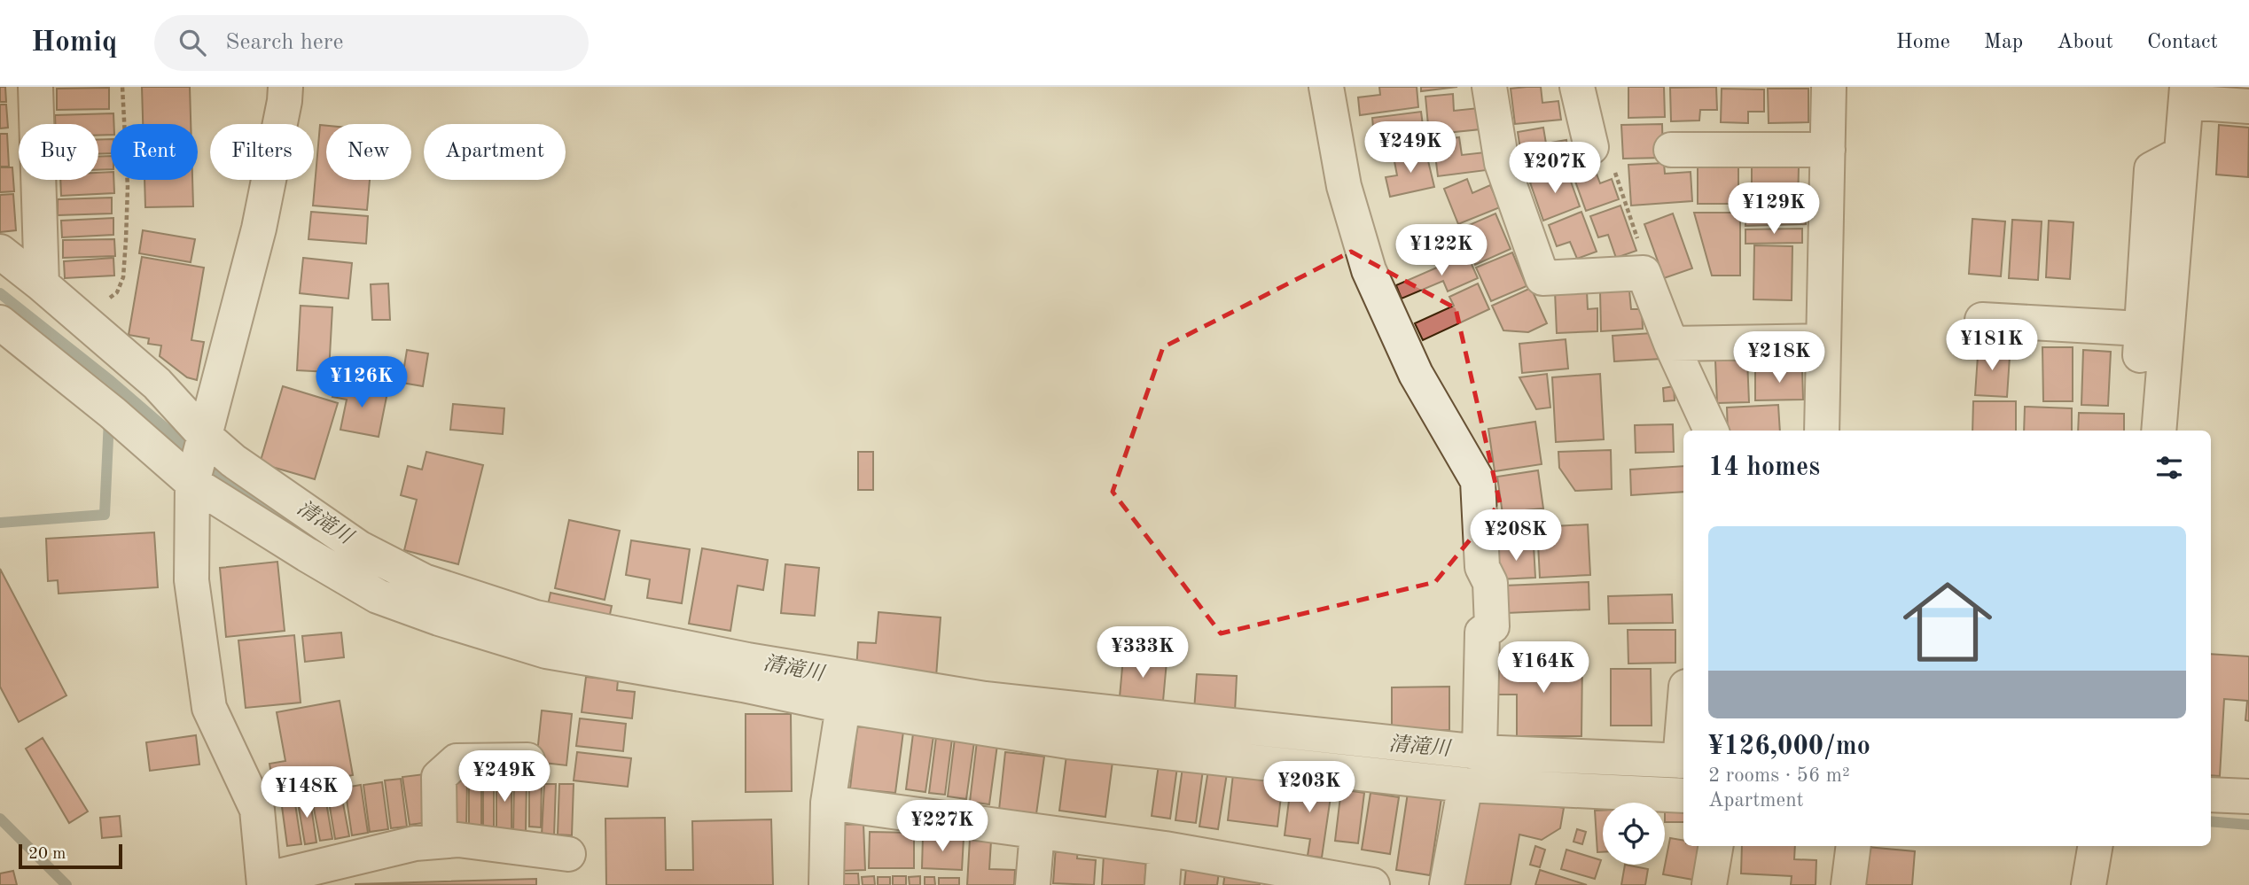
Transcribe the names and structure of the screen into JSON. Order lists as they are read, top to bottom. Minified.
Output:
{"water":["清滝川"],"scale_bar":"20 m","page":{"header":"Homiq","search":"Search here","nav":["Home","Map","About","Contact"],"price":["¥249K","¥207K","¥129K","¥122K","¥181K","¥218K","¥126K","¥208K","¥333K","¥164K","¥249K","¥203K","¥148K","¥227K"],"chip":["Buy","Rent","Filters","New","Apartment"],"heading":"14 homes","list":[{"name":"¥126,000/mo","note":"2 rooms · 56 m² · Apartment"}],"scale":"20 m"}}
